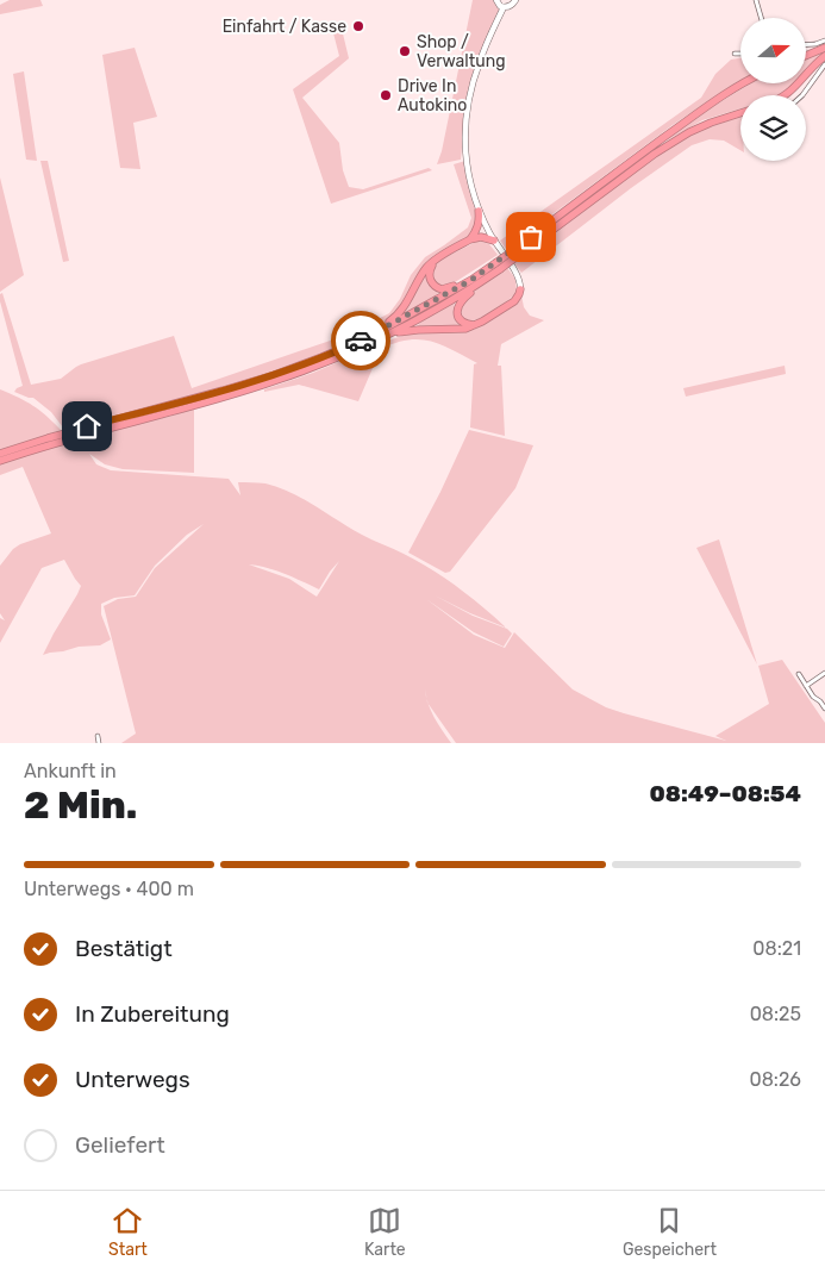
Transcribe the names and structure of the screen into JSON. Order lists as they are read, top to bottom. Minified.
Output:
{"places":["Einfahrt / Kasse","Shop / Verwaltung","Drive In Autokino"],"north":"right","page":{"heading":["2 Min.","Ankunft in","08:49–08:54"],"bar":"Unterwegs · 400 m","list":[["Bestätigt","08:21"],["In Zubereitung","08:25"],["Unterwegs","08:26"],"Geliefert"],"tabs":["Start","Karte","Gespeichert"]}}
